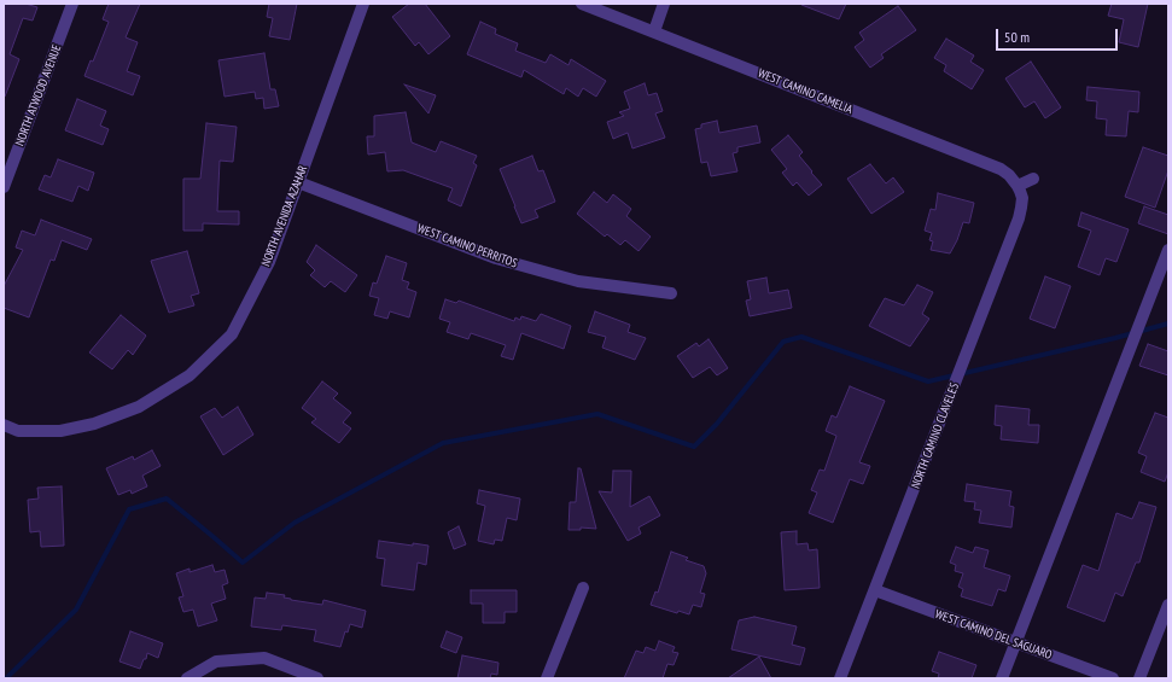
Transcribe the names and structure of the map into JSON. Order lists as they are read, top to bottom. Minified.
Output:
{"streets":{"street":["WEST CAMINO CAMELIA","NORTH ATWOOD AVENUE","NORTH AVENIDA AZAHAR","WEST CAMINO PERRITOS","NORTH CAMINO CLAVELES","WEST CAMINO DEL SAGUARO"]},"crossings":[["WEST CAMINO CAMELIA","NORTH CAMINO CLAVELES"],["NORTH AVENIDA AZAHAR","WEST CAMINO PERRITOS"],["NORTH CAMINO CLAVELES","WEST CAMINO DEL SAGUARO"]],"scale_bar":"50 m"}
